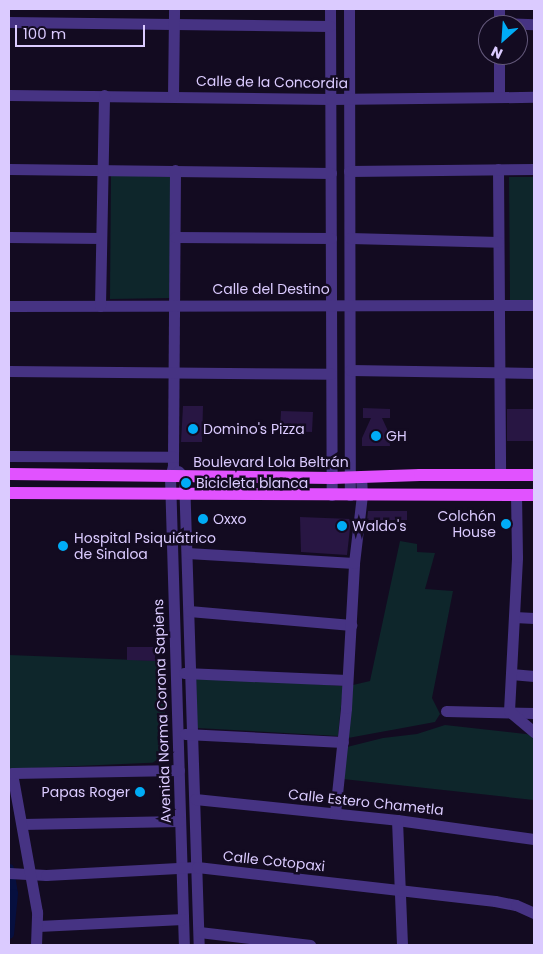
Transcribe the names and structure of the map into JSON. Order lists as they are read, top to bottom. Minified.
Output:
{"streets":{"main road":["Boulevard Lola Beltrán"],"street":["Calle de la Concordia","Calle del Destino","Avenida Norma Corona Sapiens","Calle Estero Chametla","Calle Cotopaxi"]},"crossings":[["Calle del Destino","Avenida Norma Corona Sapiens"],["Boulevard Lola Beltrán","Avenida Norma Corona Sapiens"],["Avenida Norma Corona Sapiens","Calle Cotopaxi"]],"places":["Domino's Pizza","GH","Bicicleta blanca","Oxxo","Colchón House","Waldo's","Hospital Psiquiátrico de Sinaloa","Papas Roger"],"scale_bar":"100 m","north":"bottom left"}
